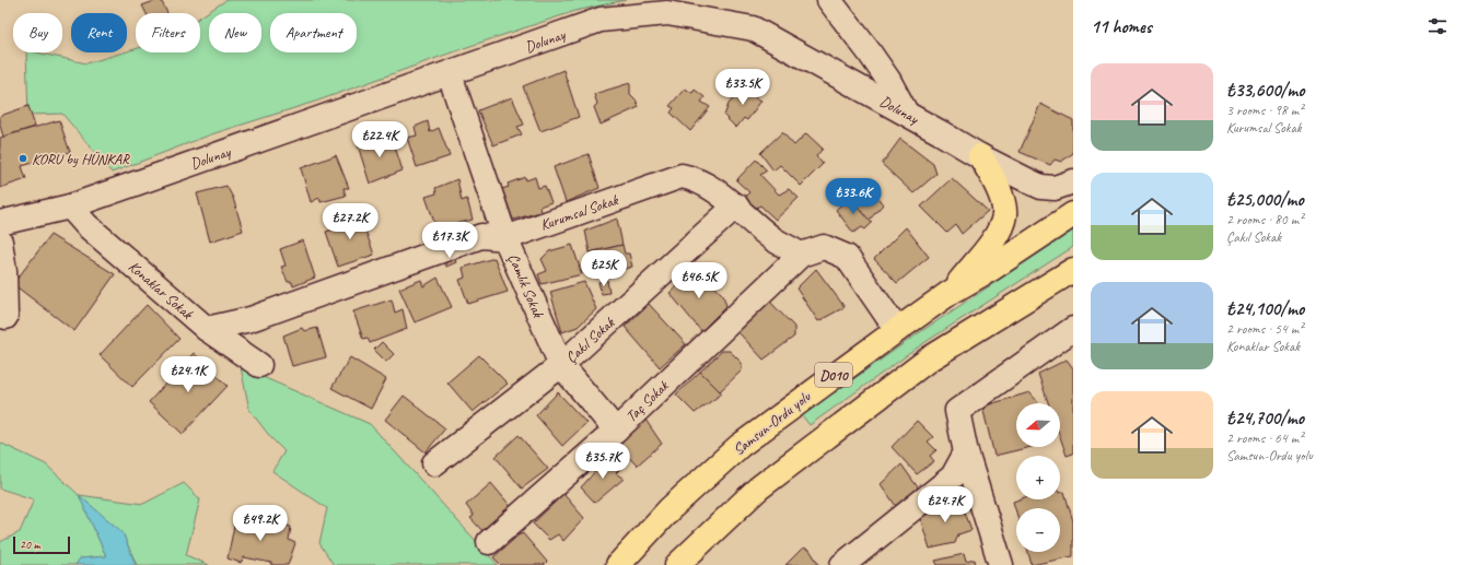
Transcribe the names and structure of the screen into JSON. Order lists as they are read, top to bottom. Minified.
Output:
{"streets":{"highway":["D010","Samsun-Ordu yolu"],"street":["Dolunay","Kurumsal Sokak","Çamlık Sokak","Konaklar Sokak","Çakıl Sokak","Taç Sokak"]},"crossings":[["Dolunay","Çamlık Sokak"],["Dolunay","Konaklar Sokak"],["Kurumsal Sokak","Çamlık Sokak"],["Kurumsal Sokak","Konaklar Sokak"],["Kurumsal Sokak","Çakıl Sokak"],["Kurumsal Sokak","Taç Sokak"],["Çamlık Sokak","Çakıl Sokak"],["Çamlık Sokak","Taç Sokak"]],"places":["KORU by HÜNKAR"],"scale_bar":"20 m","north":"left","page":{"heading":"11 homes","chip":["Buy","Rent","Filters","New","Apartment"],"list":[{"name":"₺33,600/mo","note":"3 rooms · 98 m² · Kurumsal Sokak"},{"name":"₺25,000/mo","note":"2 rooms · 80 m² · Çakıl Sokak"},{"name":"₺24,100/mo","note":"2 rooms · 54 m² · Konaklar Sokak"},{"name":"₺24,700/mo","note":"2 rooms · 64 m² · Samsun-Ordu yolu"}],"price":["₺33.5K","₺22.4K","₺33.6K","₺27.2K","₺17.3K","₺25K","₺46.5K","₺24.1K","₺35.7K","₺24.7K","₺49.2K"],"map_buttons":["+","−"],"scale":"20 m"}}
